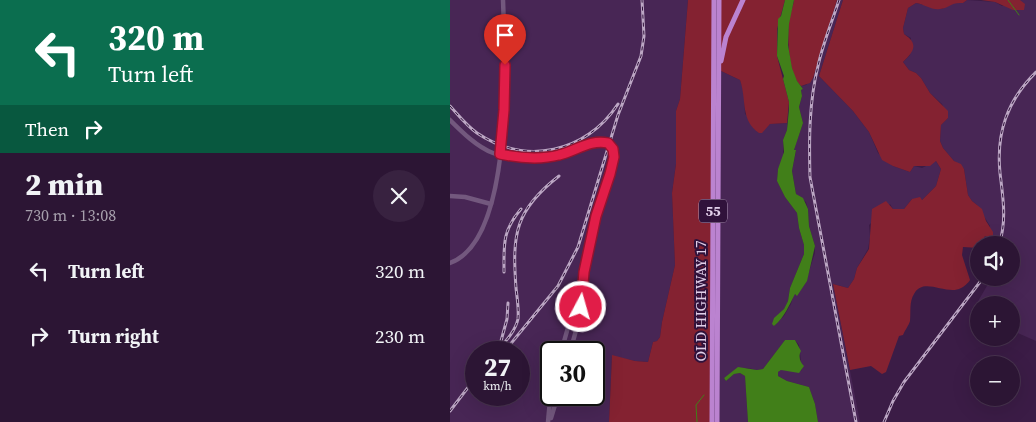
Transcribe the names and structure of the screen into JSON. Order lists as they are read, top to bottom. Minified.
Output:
{"streets":{"main road":["55","OLD HIGHWAY 17"]},"page":{"turn":["320 m","Turn left"],"then":"Then","heading":["2 min","730 m · 13:08"],"map_buttons":["+","−"],"list":[{"name":"Turn left","value":"320 m"},{"name":"Turn right","value":"230 m"}],"speed":"27 km/h","limit":"30"}}
